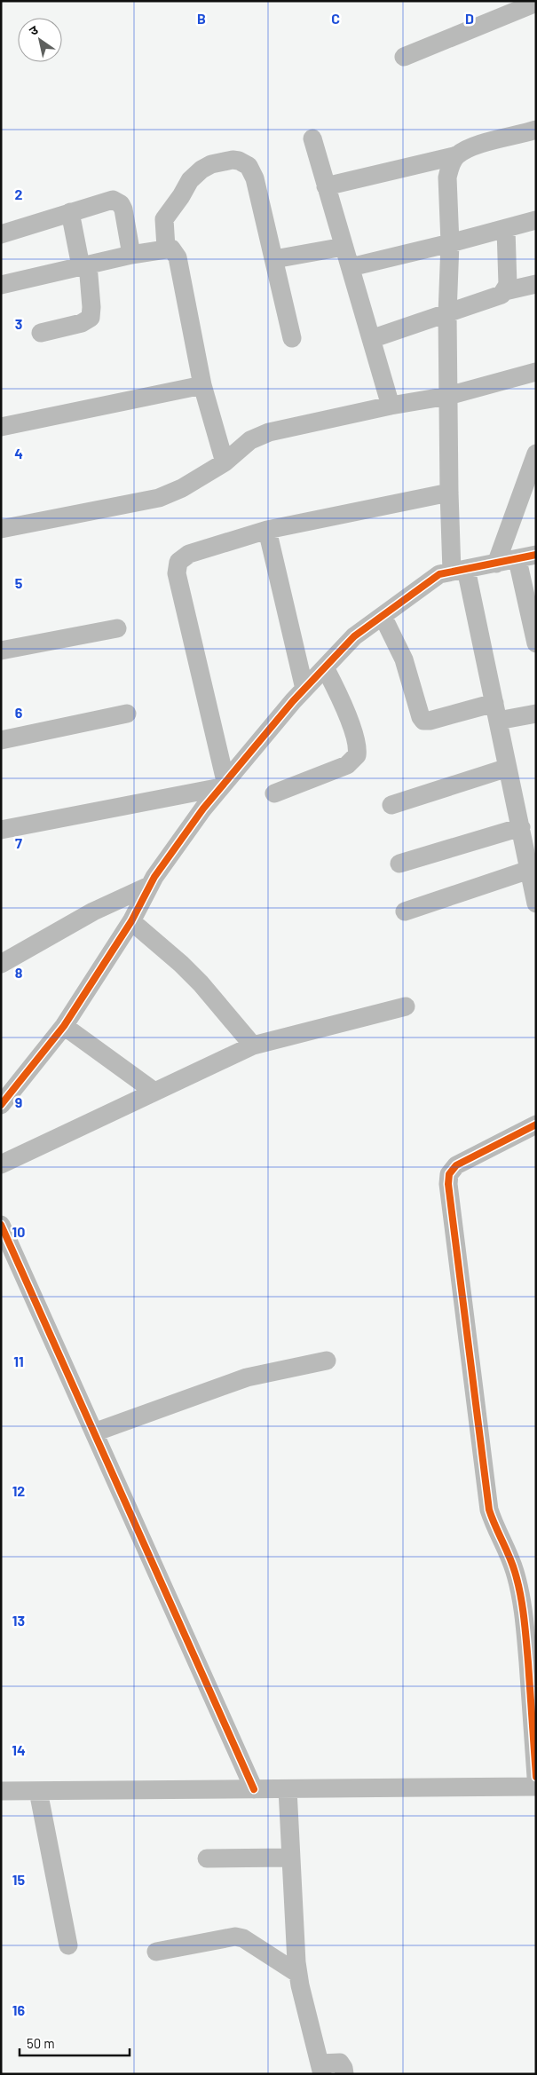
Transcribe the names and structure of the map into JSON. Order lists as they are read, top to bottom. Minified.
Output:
{"scale_bar":"50 m","north":"top left","grid":{"columns":["B","C","D"],"rows":["2","3","4","5","6","7","8","9","10","11","12","13","14","15","16"]}}
